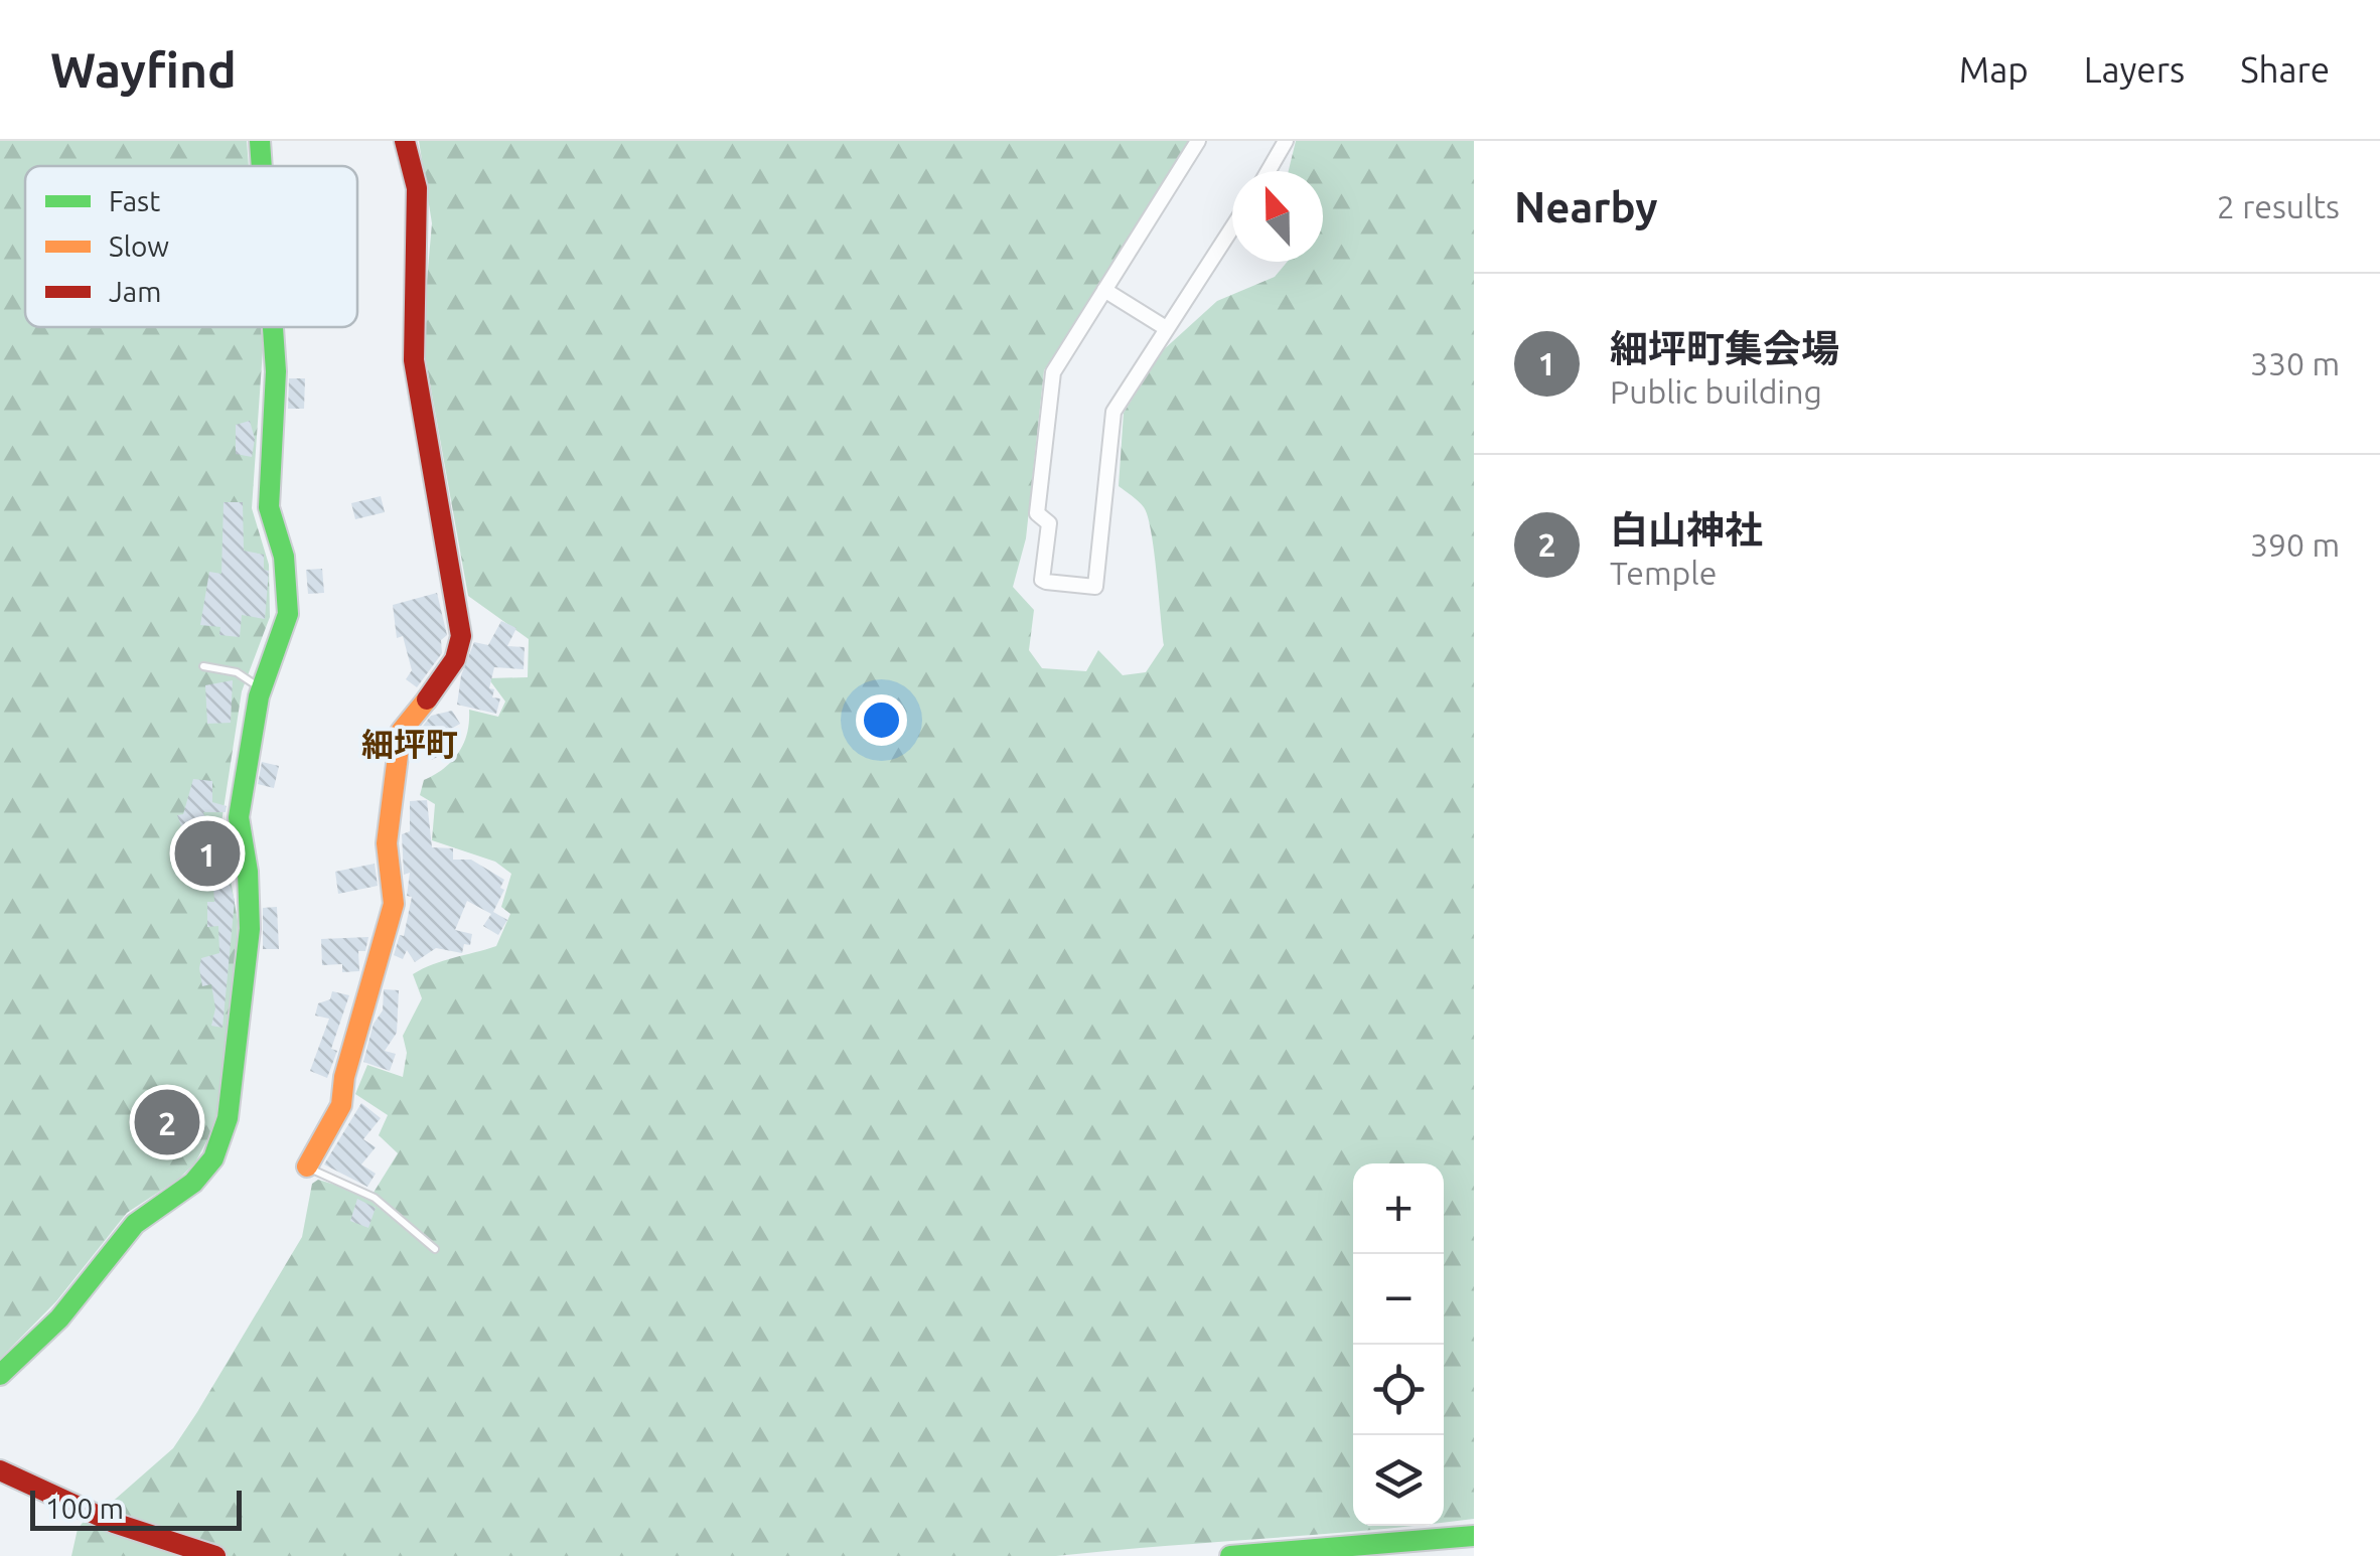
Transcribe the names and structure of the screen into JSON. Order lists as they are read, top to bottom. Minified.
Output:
{"districts":["細坪町"],"legend":["Fast","Slow","Jam"],"scale_bar":"100 m","north":"top","page":{"header":"Wayfind","nav":["Map","Layers","Share"],"heading":["Nearby","2 results"],"list":[{"mark":"1","name":"細坪町集会場","note":"Public building","value":"330 m"},{"mark":"2","name":"白山神社","note":"Temple","value":"390 m"}],"pins":["1","2"],"map_buttons":["+","−"],"scale":"100 m"}}
